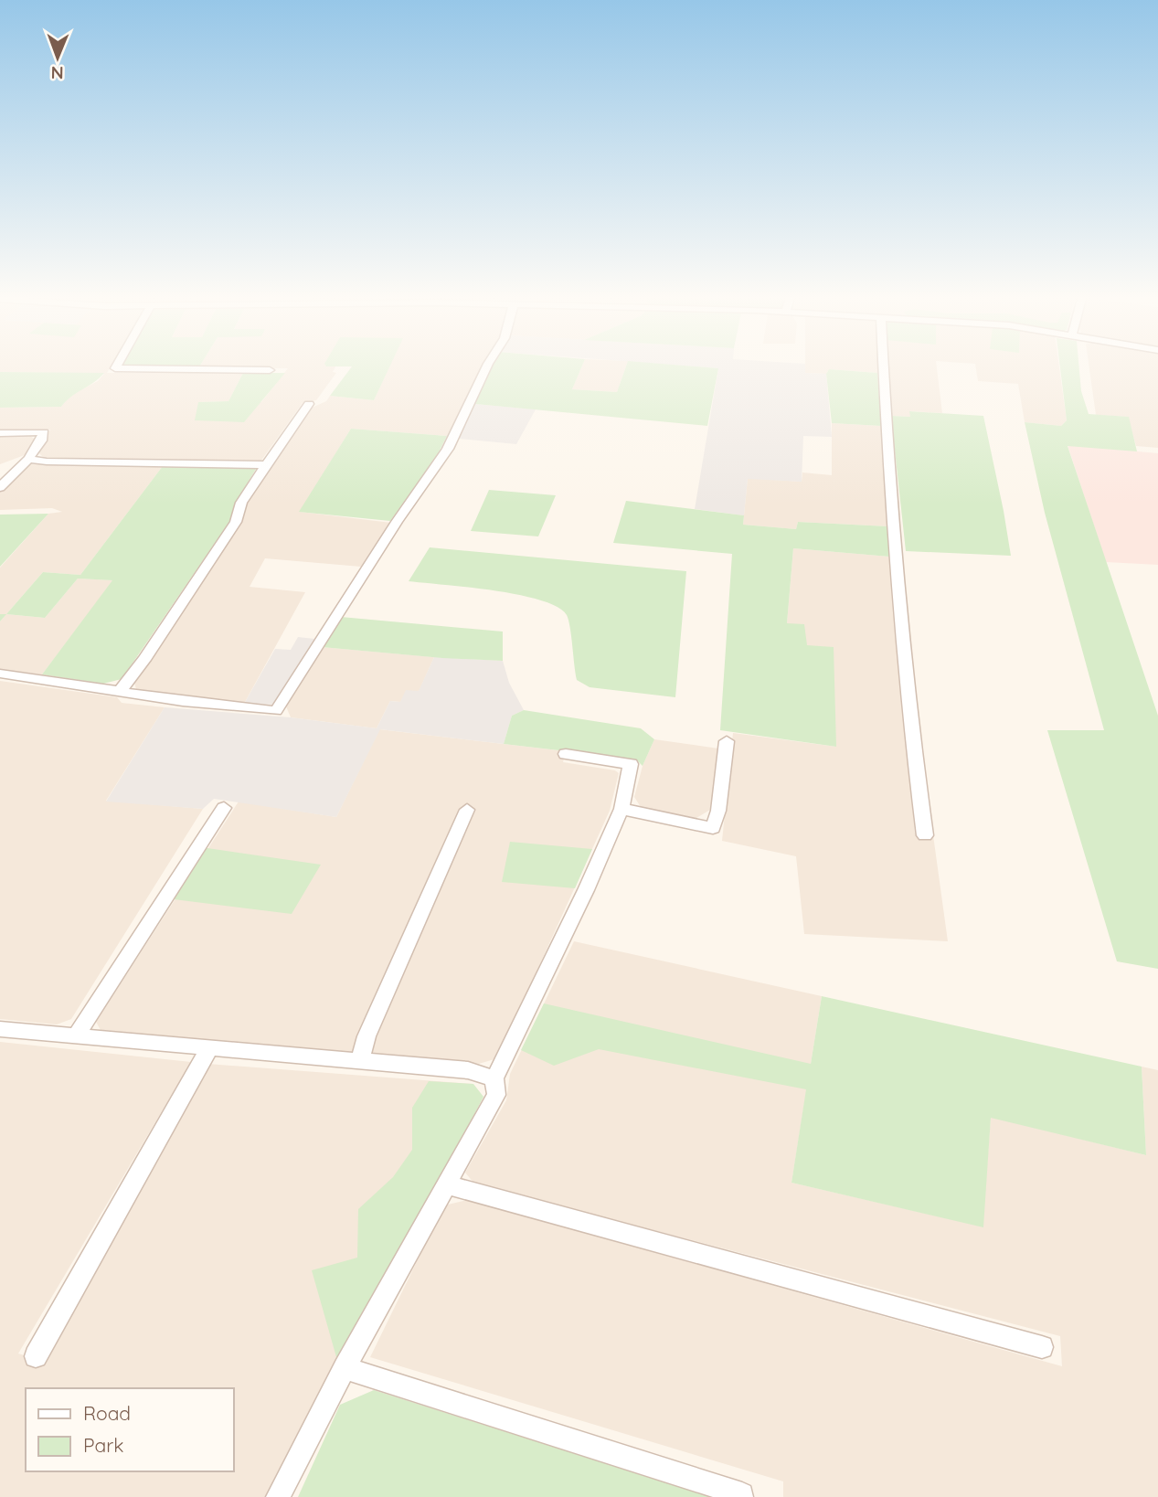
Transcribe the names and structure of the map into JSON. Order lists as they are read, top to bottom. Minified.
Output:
{"legend":["Road","Park"],"north":"bottom"}
